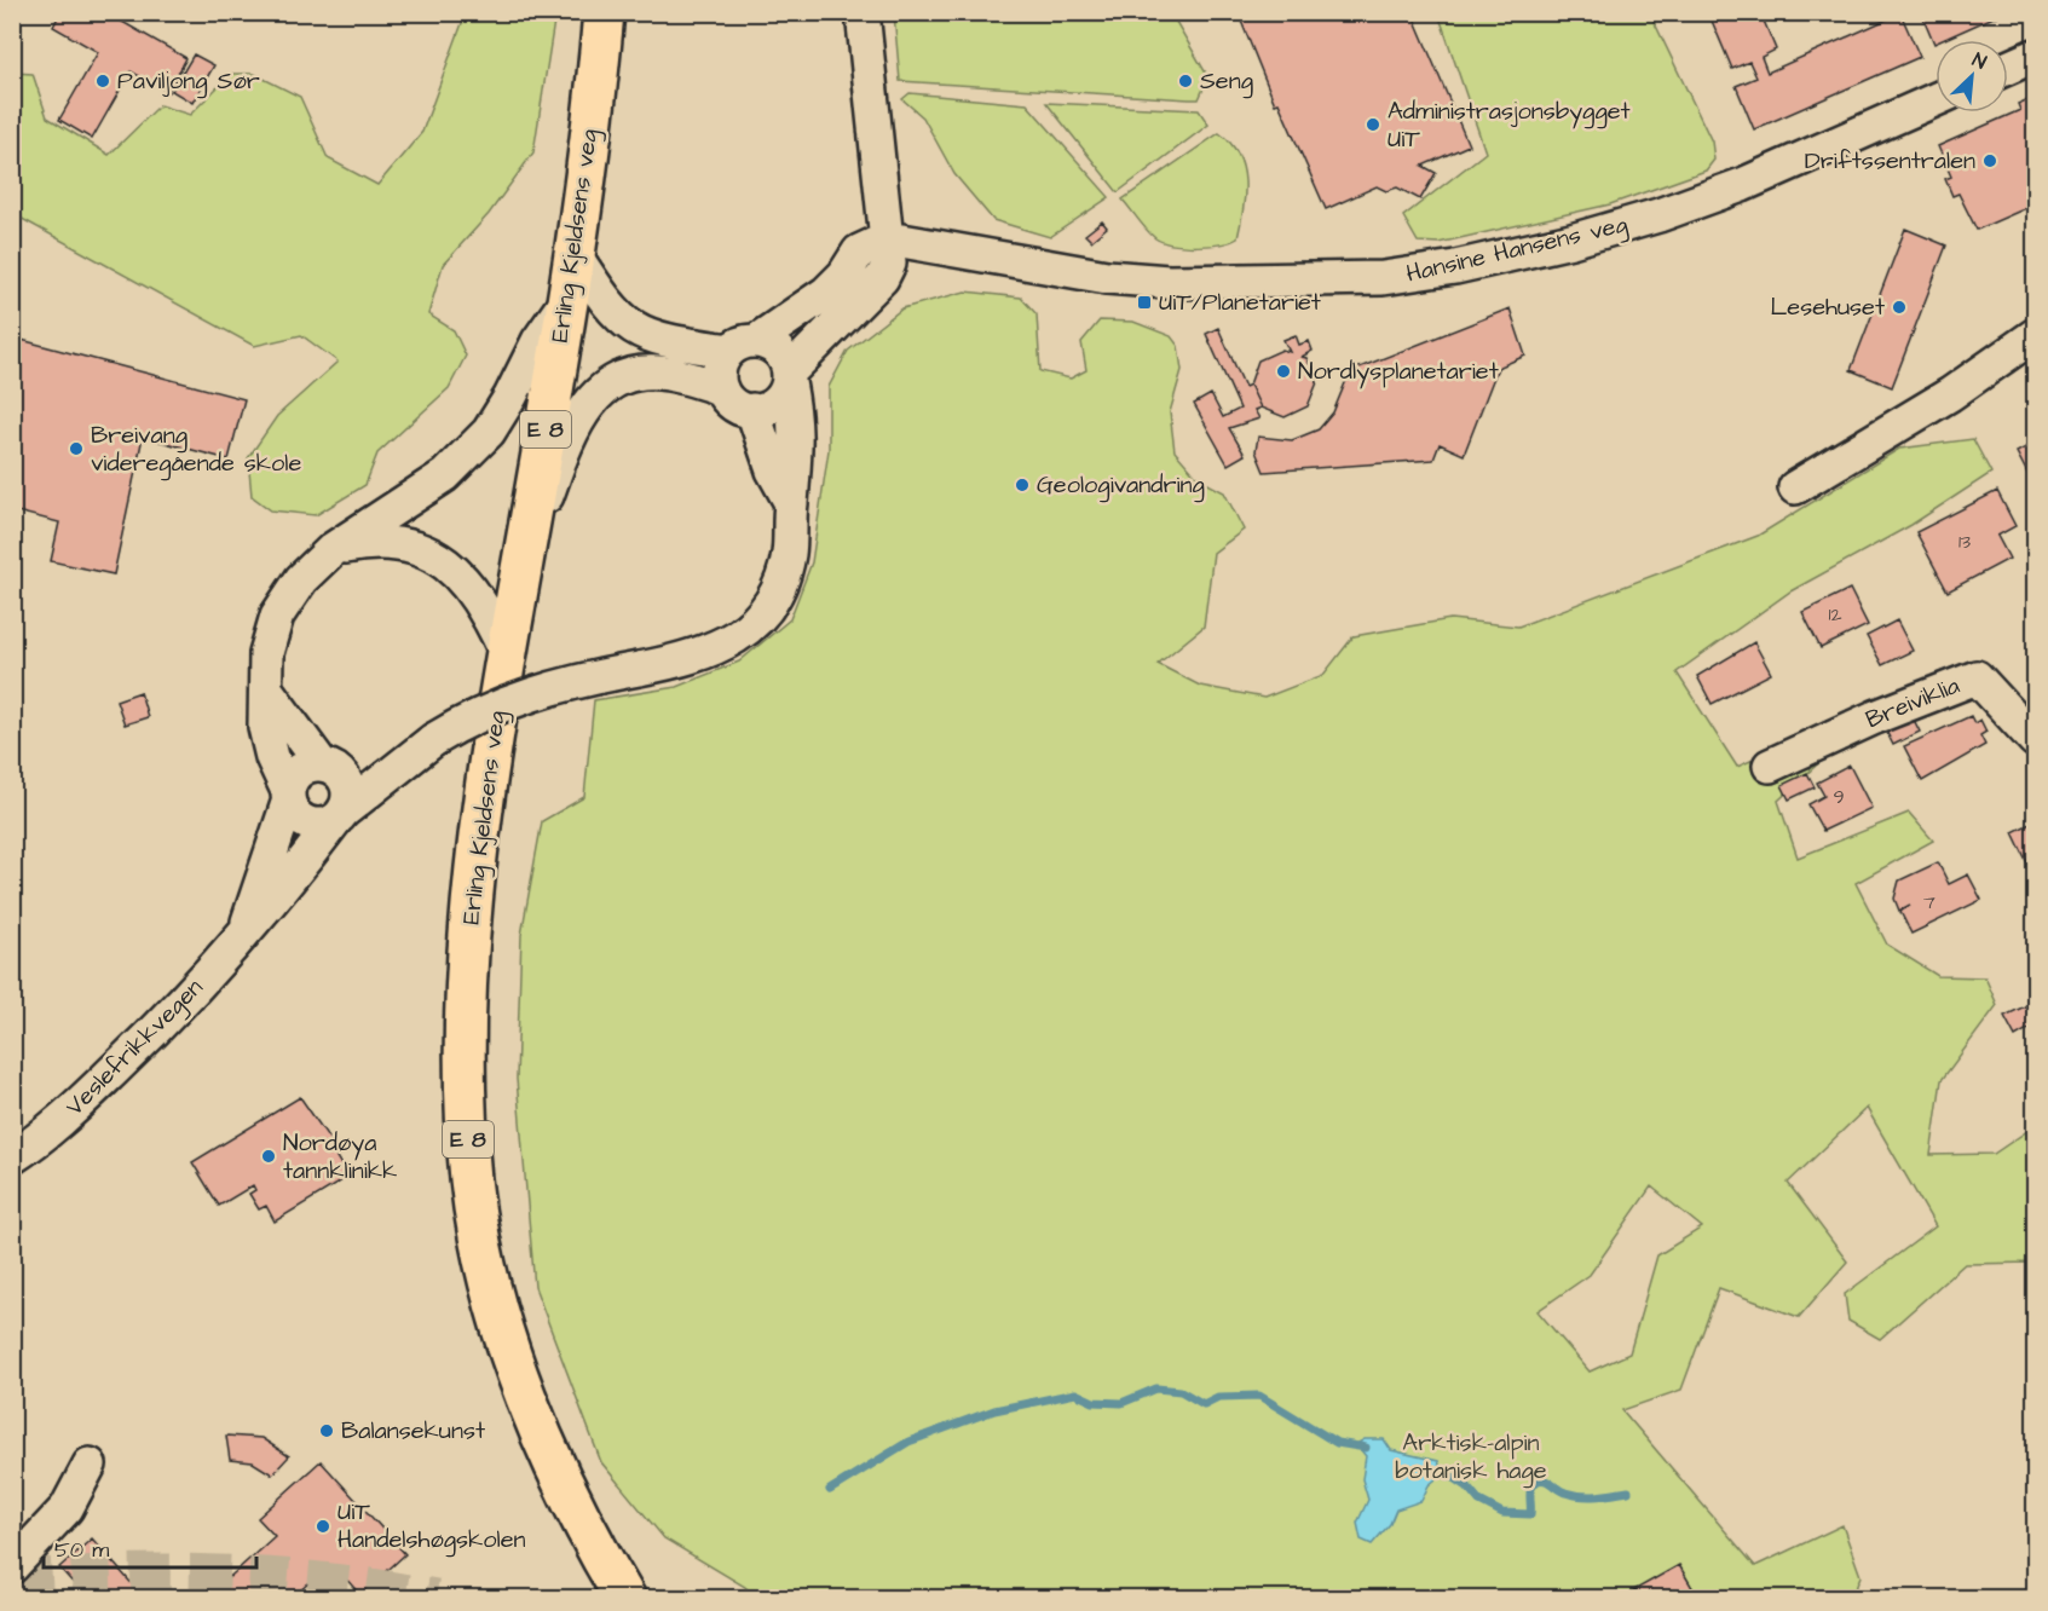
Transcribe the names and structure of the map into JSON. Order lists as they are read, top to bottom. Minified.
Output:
{"streets":{"highway":["Erling Kjeldsens veg","E 8"],"street":["Hansine Hansens veg","Breiviklia","Veslefrikkvegen"]},"parks":["Arktisk-alpin botanisk hage"],"places":{"other":["Paviljong Sør","Seng","Administrasjonsbygget UiT","Driftssentralen","Lesehuset","Nordlysplanetariet","Breivang videregående skole","Geologivandring","Nordøya tannklinikk","Balansekunst","UiT Handelshøgskolen"],"transit":["UiT/Planetariet"]},"house_numbers":["13","12","9","7"],"scale_bar":"50 m","north":"top right"}
